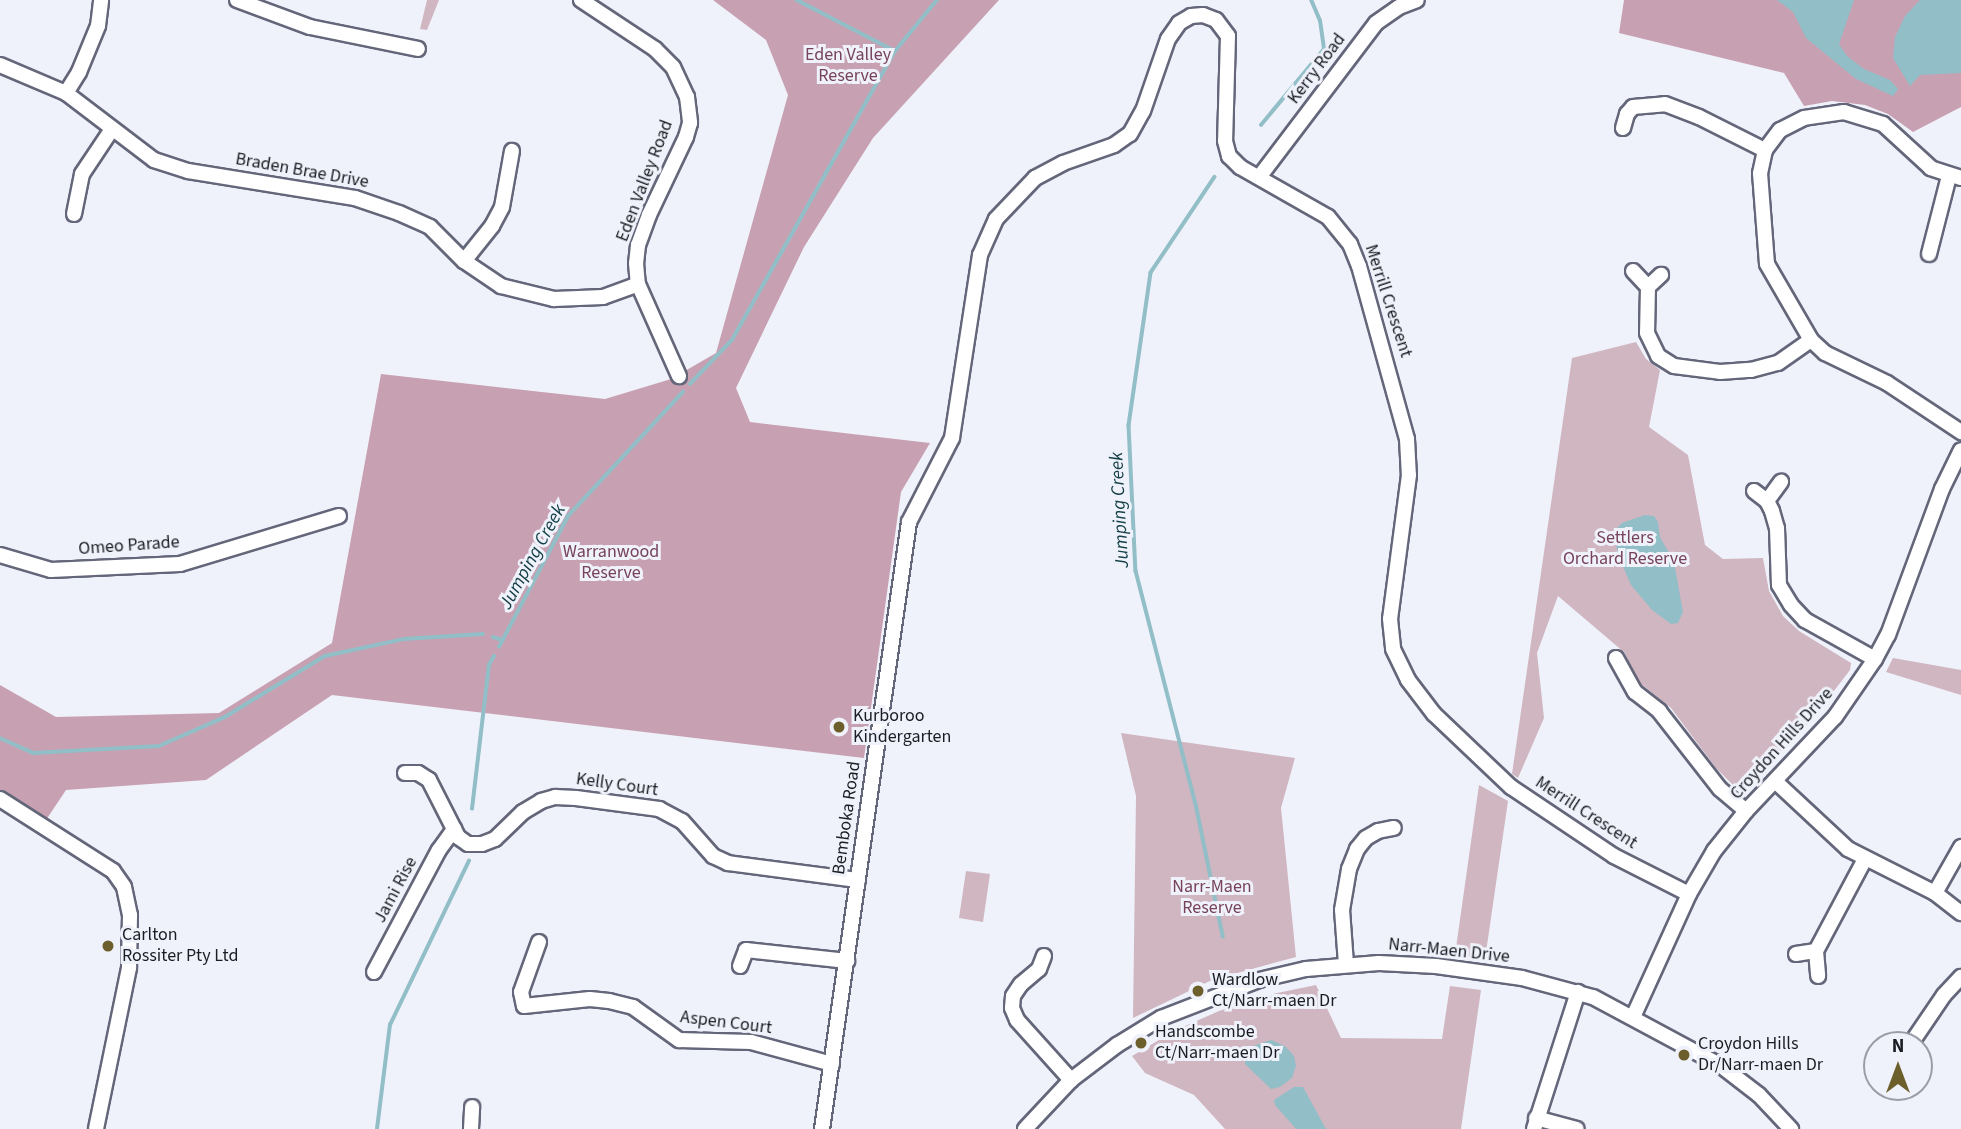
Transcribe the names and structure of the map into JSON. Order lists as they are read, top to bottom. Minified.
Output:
{"streets":{"street":["Kerry Road","Braden Brae Drive","Eden Valley Road","Merrill Crescent","Omeo Parade","Croydon Hills Drive","Kelly Court","Bemboka Road","Jami Rise","Narr-Maen Drive","Aspen Court"]},"crossings":[["Kerry Road","Merrill Crescent"],["Braden Brae Drive","Eden Valley Road"],["Merrill Crescent","Croydon Hills Drive"],["Merrill Crescent","Bemboka Road"],["Croydon Hills Drive","Narr-Maen Drive"],["Kelly Court","Bemboka Road"],["Kelly Court","Jami Rise"],["Bemboka Road","Aspen Court"]],"water":["Jumping Creek"],"parks":["Eden Valley Reserve","Settlers Orchard Reserve","Warranwood Reserve","Narr-Maen Reserve"],"places":["Kurboroo Kindergarten","Carlton Rossiter Pty Ltd","Wardlow Ct/Narr-maen Dr","Handscombe Ct/Narr-maen Dr","Croydon Hills Dr/Narr-maen Dr"],"north":"top"}
